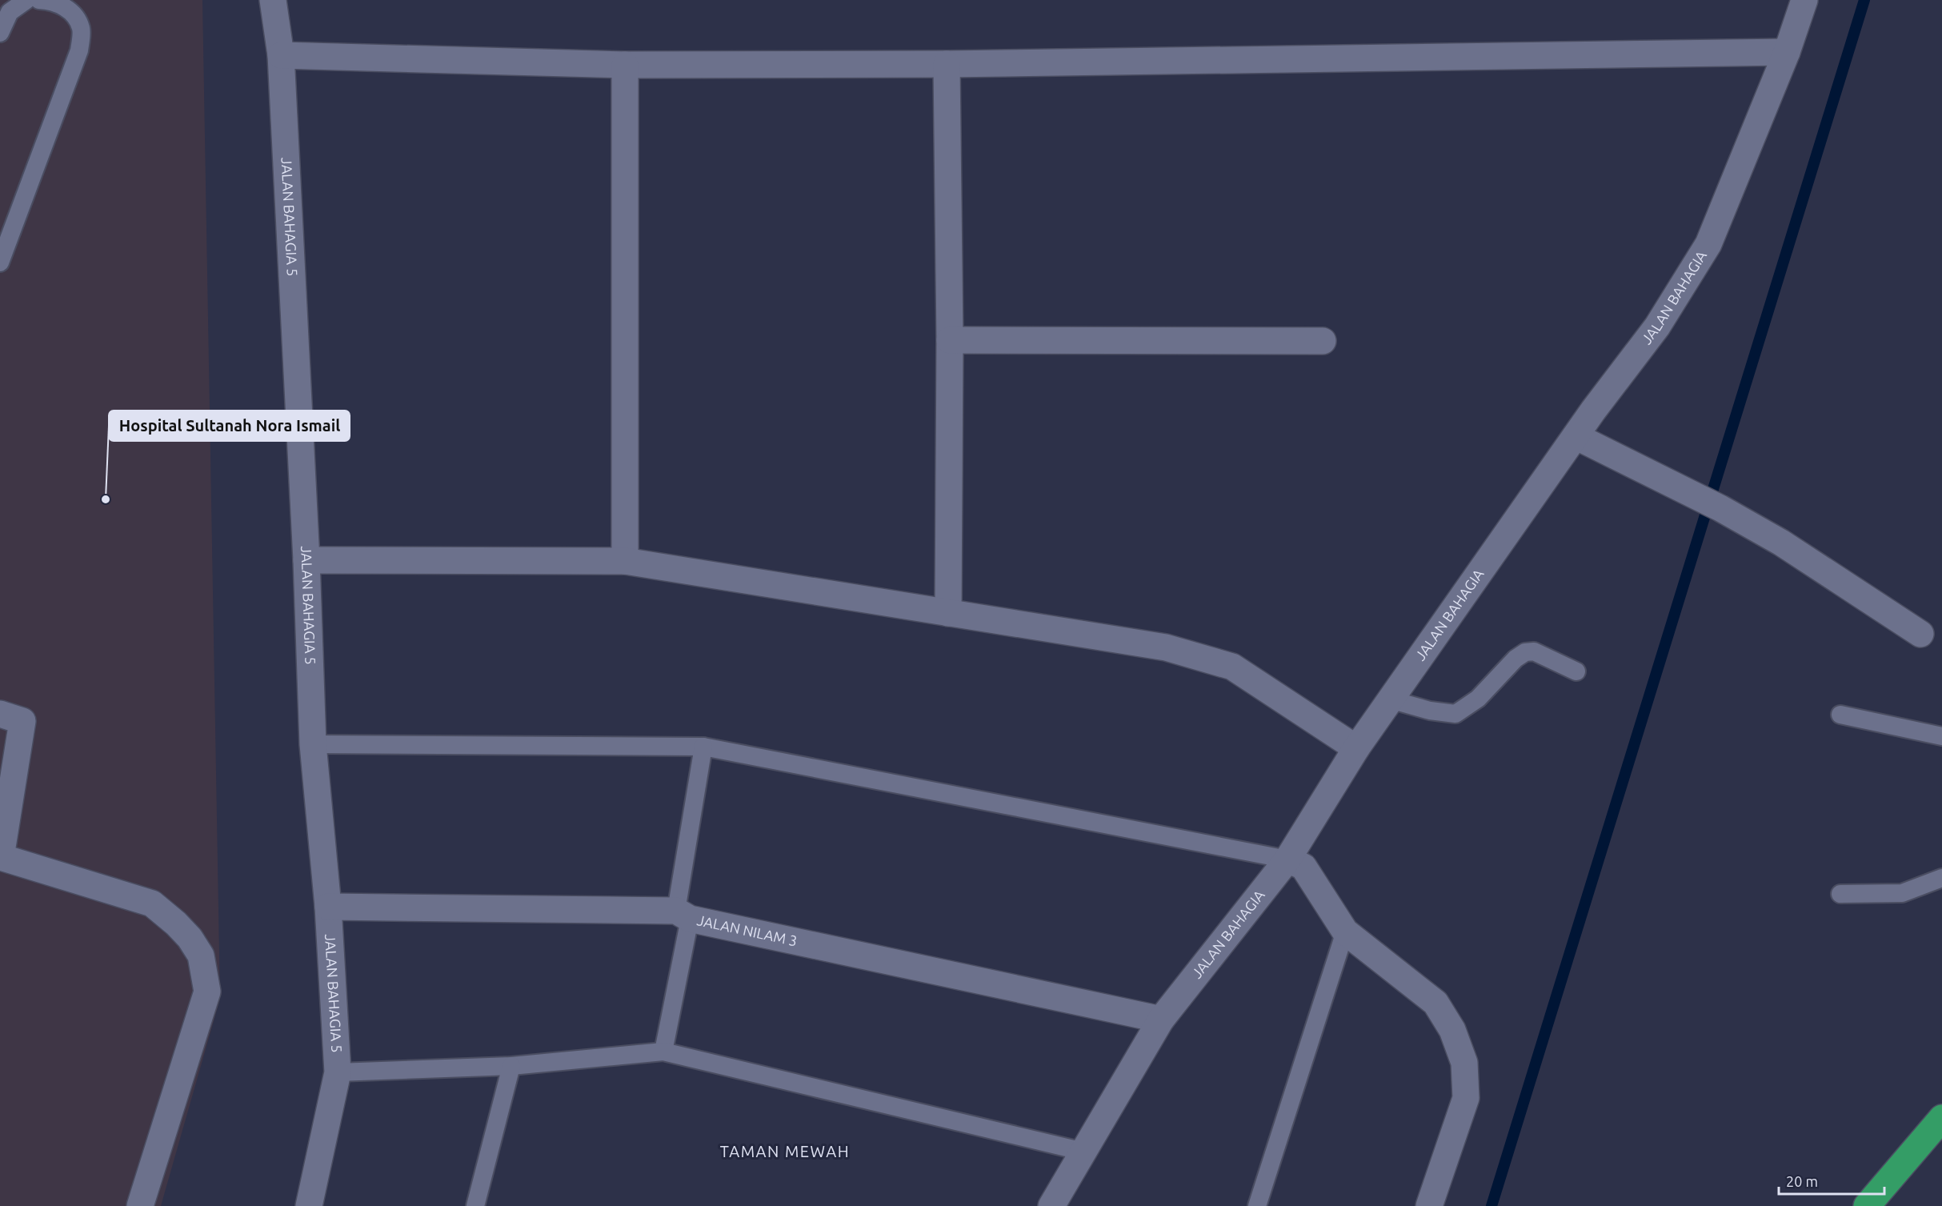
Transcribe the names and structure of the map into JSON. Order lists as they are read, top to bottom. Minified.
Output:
{"streets":{"street":["JALAN BAHAGIA 5","JALAN BAHAGIA","JALAN NILAM 3"]},"crossings":[["JALAN BAHAGIA 5","JALAN NILAM 3"],["JALAN BAHAGIA","JALAN NILAM 3"]],"districts":["TAMAN MEWAH"],"places":["Hospital Sultanah Nora Ismail"],"scale_bar":"20 m"}
